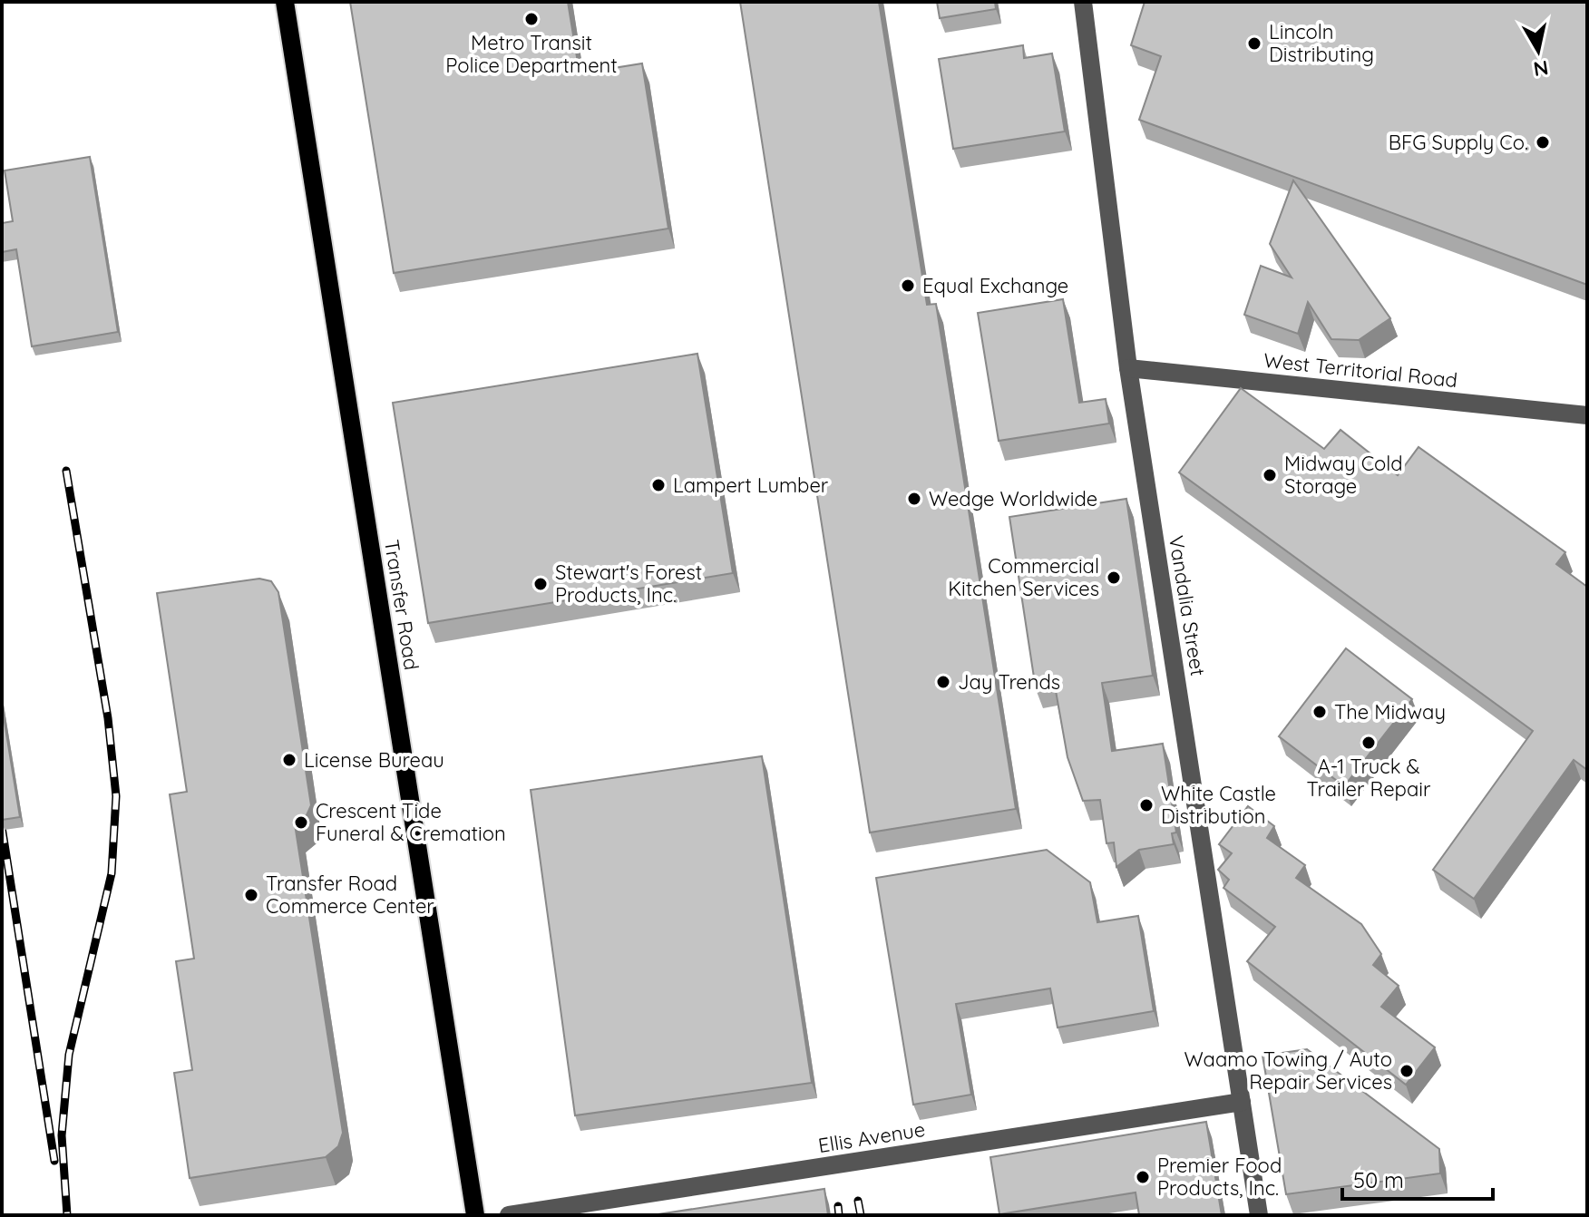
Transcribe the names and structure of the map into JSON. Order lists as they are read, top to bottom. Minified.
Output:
{"streets":{"main road":["Transfer Road"],"street":["West Territorial Road","Vandalia Street","Ellis Avenue"]},"crossings":[["West Territorial Road","Vandalia Street"],["Vandalia Street","Ellis Avenue"]],"places":["Metro Transit Police Department","Lincoln Distributing","BFG Supply Co.","Equal Exchange","Midway Cold Storage","Lampert Lumber","Wedge Worldwide","Commercial Kitchen Services","Stewart's Forest Products, Inc.","Jay Trends","The Midway","A-1 Truck & Trailer Repair","License Bureau","White Castle Distribution","Crescent Tide Funeral & Cremation","Transfer Road Commerce Center","Waamo Towing / Auto Repair Services","Premier Food Products, Inc."],"scale_bar":"50 m","north":"bottom"}
